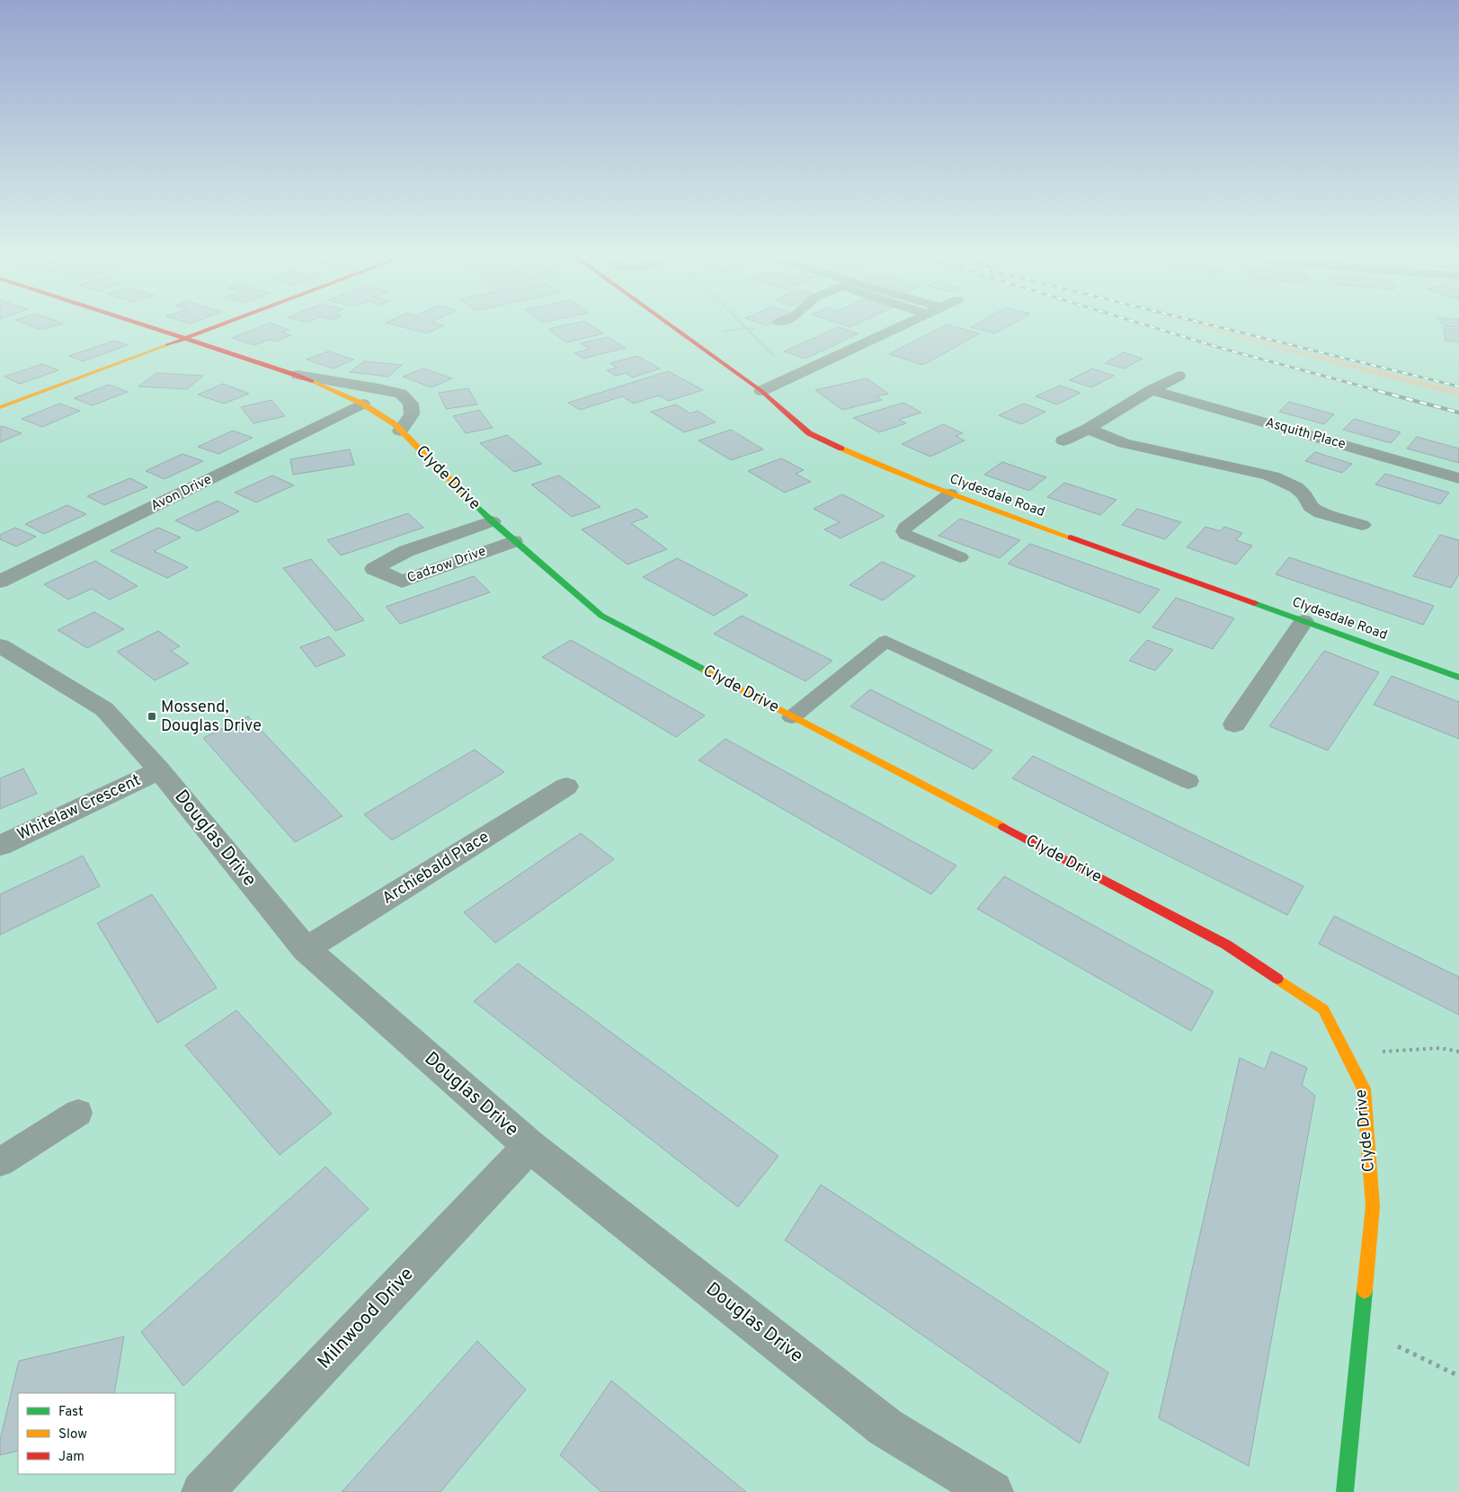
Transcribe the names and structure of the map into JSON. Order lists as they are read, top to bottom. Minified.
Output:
{"streets":{"street":["Asquith Place","Clyde Drive","Avon Drive","Clydesdale Road","Cadzow Drive","Whitelaw Crescent","Douglas Drive","Archiebald Place","Milnwood Drive"]},"crossings":[["Clyde Drive","Avon Drive"],["Clyde Drive","Cadzow Drive"],["Whitelaw Crescent","Douglas Drive"],["Douglas Drive","Archiebald Place"],["Douglas Drive","Milnwood Drive"]],"places":{"transit":["Mossend, Douglas Drive"]},"legend":["Fast","Slow","Jam"]}
